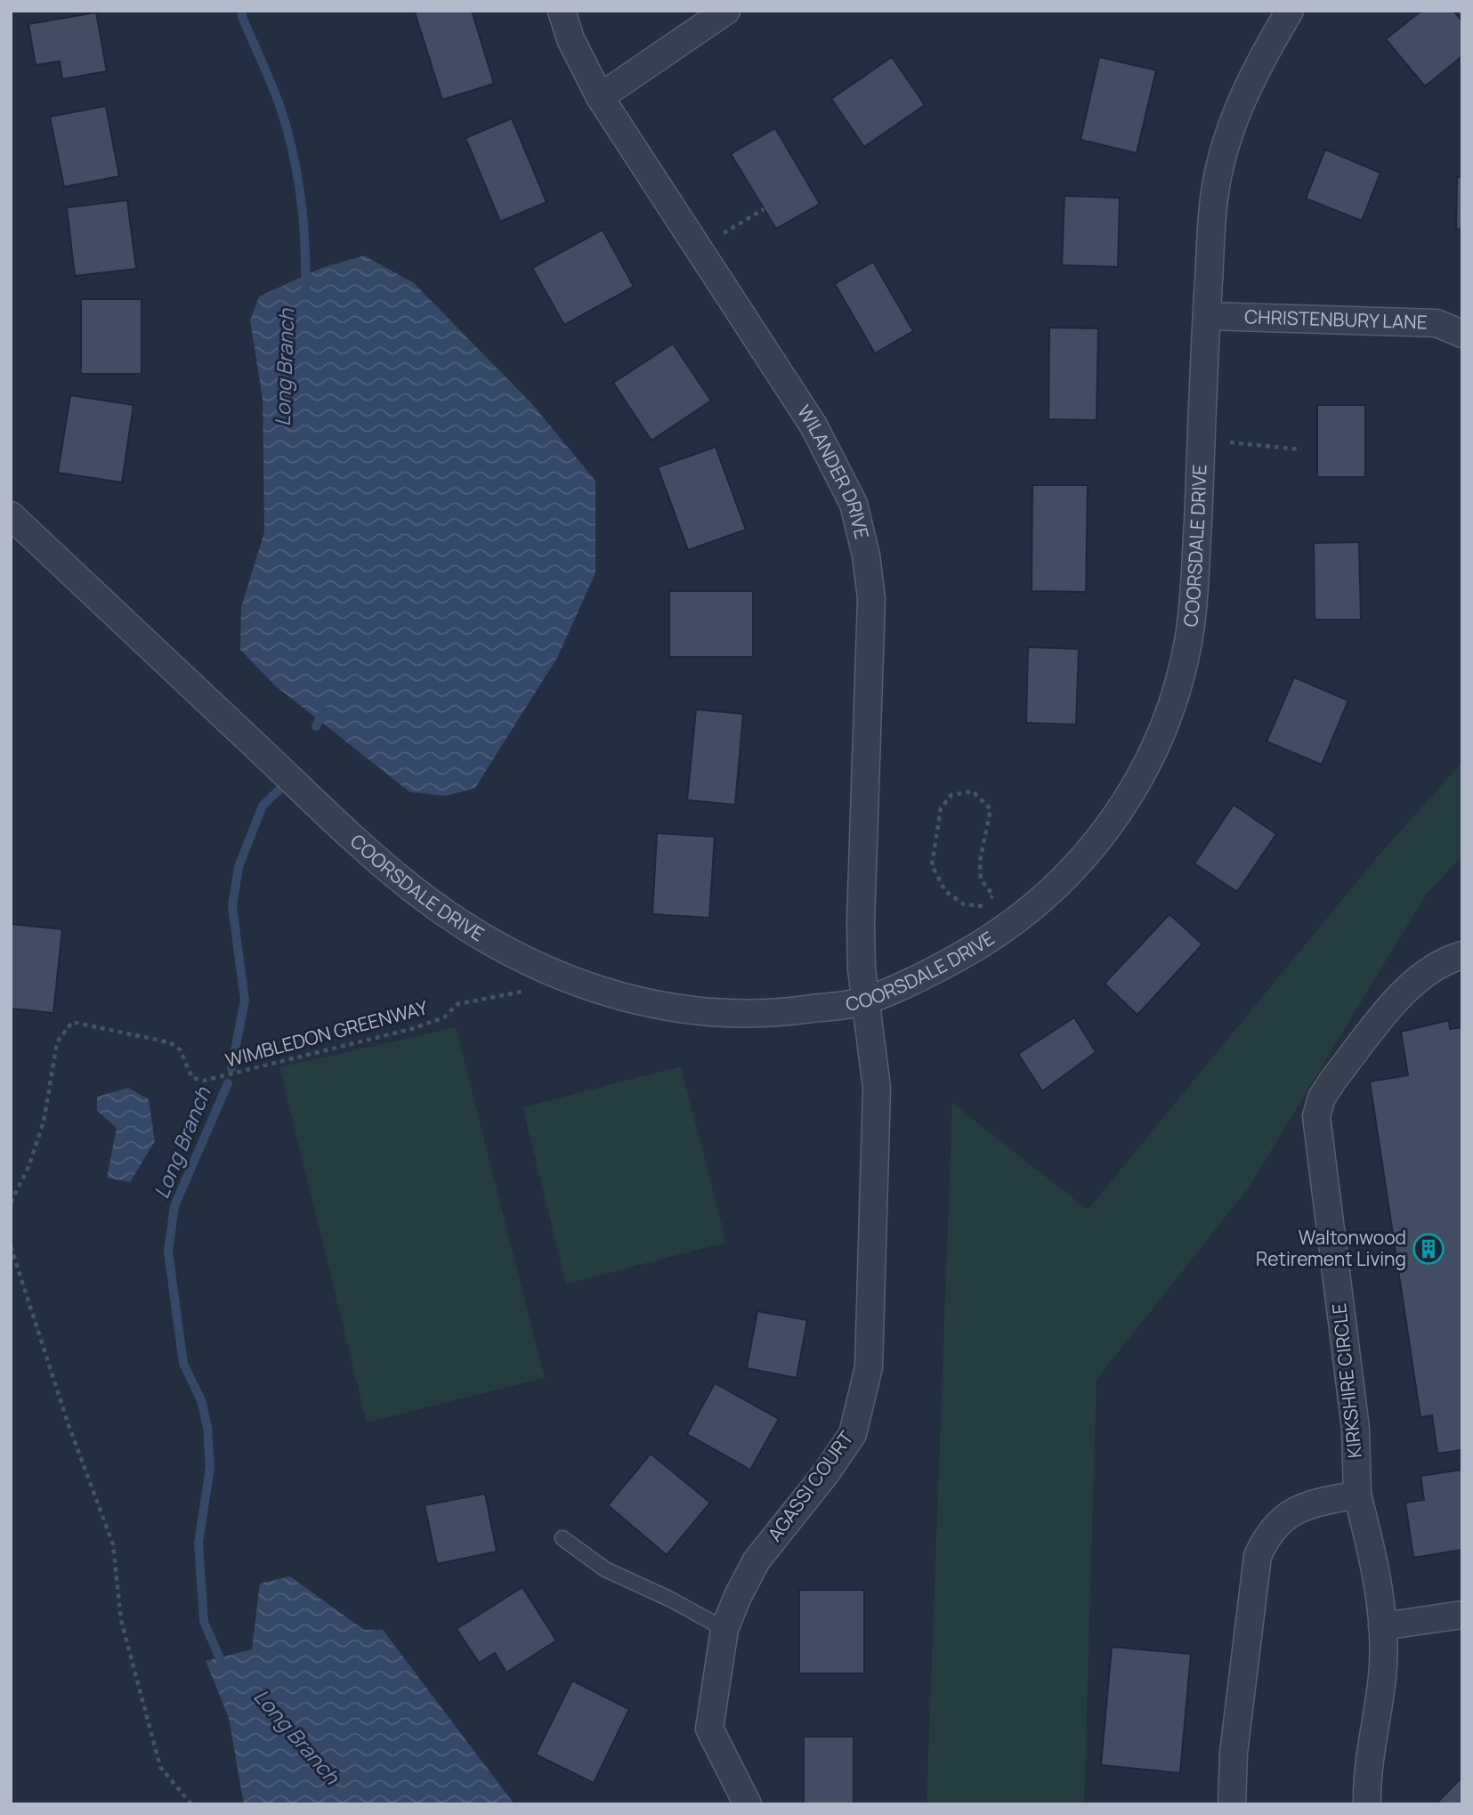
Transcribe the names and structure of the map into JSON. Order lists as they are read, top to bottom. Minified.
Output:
{"streets":{"street":["CHRISTENBURY LANE","WILANDER DRIVE","COORSDALE DRIVE","KIRKSHIRE CIRCLE","AGASSI COURT"],"path":["WIMBLEDON GREENWAY"]},"crossings":[["CHRISTENBURY LANE","COORSDALE DRIVE"],["WILANDER DRIVE","COORSDALE DRIVE"],["WILANDER DRIVE","AGASSI COURT"],["COORSDALE DRIVE","AGASSI COURT"]],"water":["Long Branch"],"places":{"building":["Waltonwood Retirement Living"]}}
